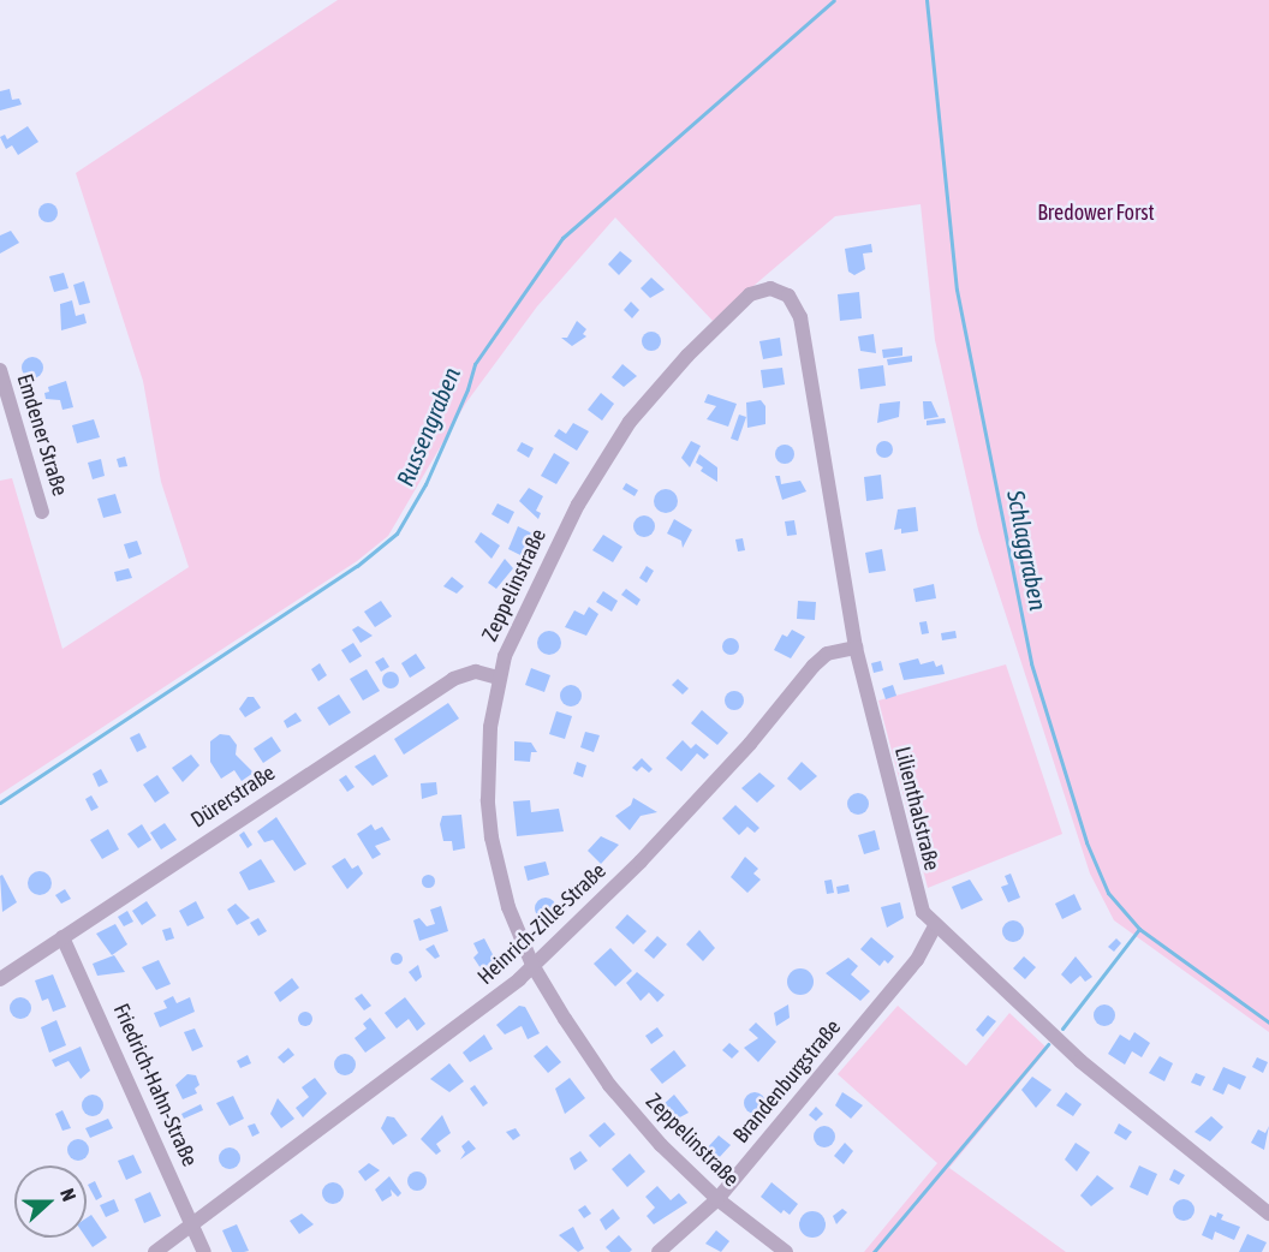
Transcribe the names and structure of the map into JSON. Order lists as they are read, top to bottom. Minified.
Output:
{"streets":{"street":["Emdener Straße","Zeppelinstraße","Dürerstraße","Lilienthalstraße","Heinrich-Zille-Straße","Brandenburgstraße","Friedrich-Hahn-Straße"]},"crossings":[["Zeppelinstraße","Dürerstraße"],["Zeppelinstraße","Lilienthalstraße"],["Zeppelinstraße","Heinrich-Zille-Straße"],["Zeppelinstraße","Brandenburgstraße"],["Dürerstraße","Friedrich-Hahn-Straße"],["Lilienthalstraße","Heinrich-Zille-Straße"],["Lilienthalstraße","Brandenburgstraße"],["Heinrich-Zille-Straße","Friedrich-Hahn-Straße"]],"water":["Russengraben","Schlaggraben"],"parks":["Bredower Forst"],"north":"right"}
